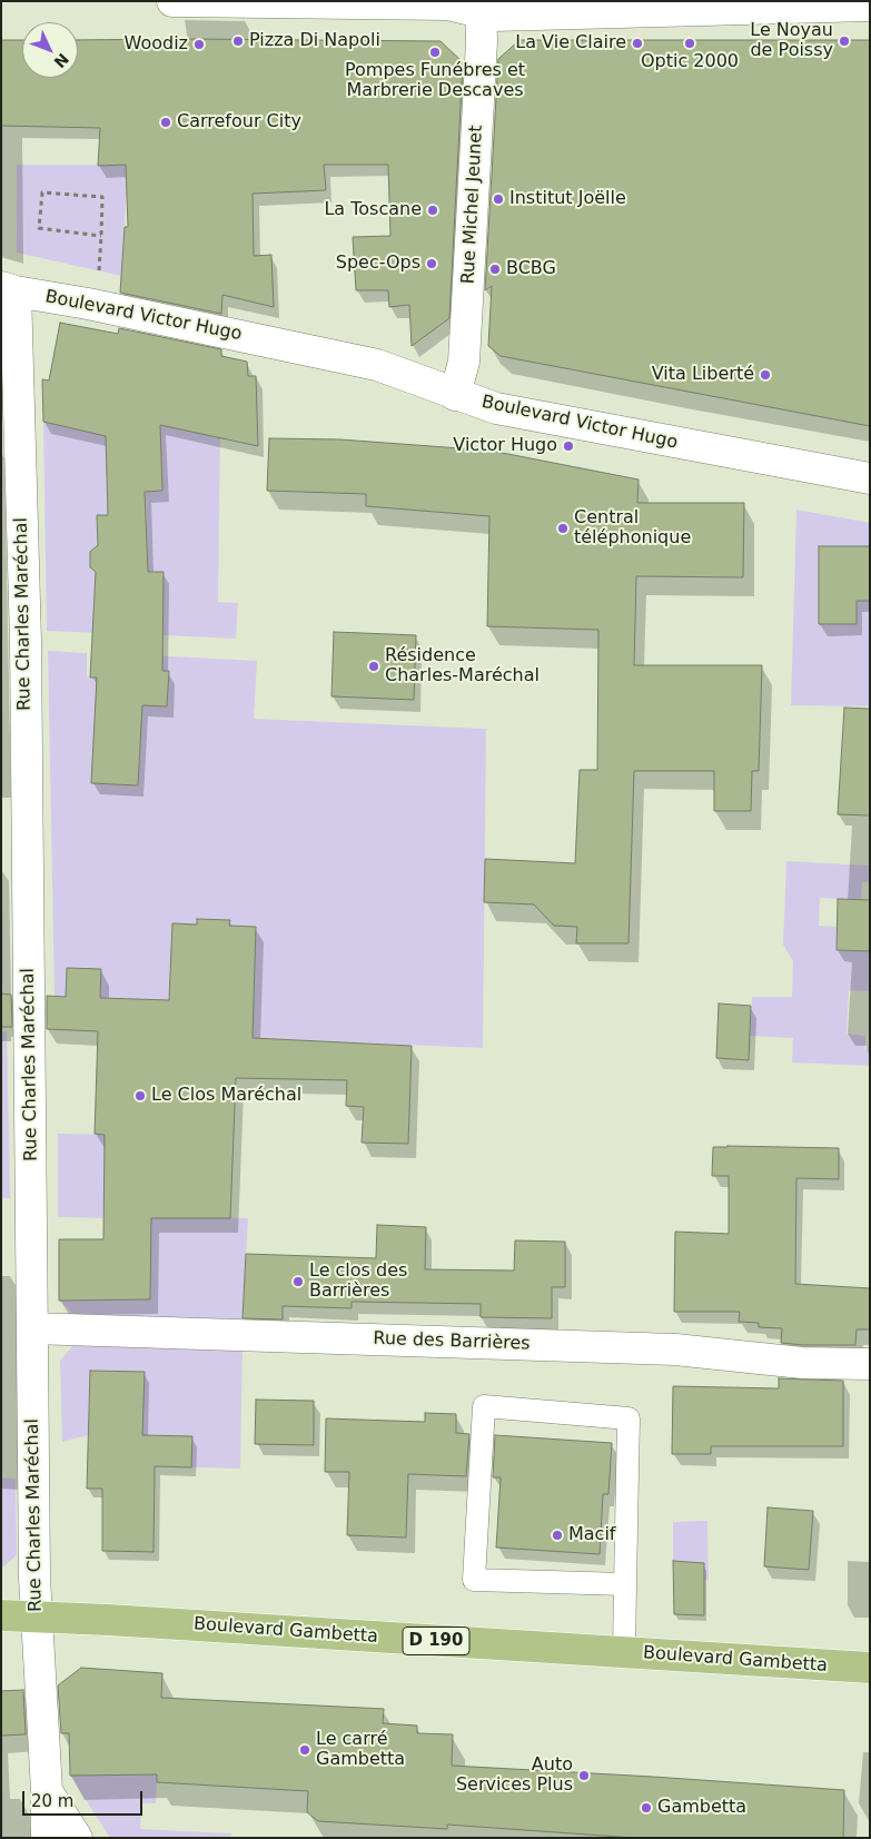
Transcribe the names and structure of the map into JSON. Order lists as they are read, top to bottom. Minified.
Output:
{"streets":{"main road":["Boulevard Gambetta","D 190"],"street":["Rue Michel Jeunet","Boulevard Victor Hugo","Rue Charles Maréchal","Rue des Barrières"]},"crossings":[["Rue Michel Jeunet","Boulevard Victor Hugo"],["Boulevard Victor Hugo","Rue Charles Maréchal"],["Rue Charles Maréchal","Rue des Barrières"],["Rue Charles Maréchal","Boulevard Gambetta"]],"places":["Pizza Di Napoli","Le Noyau de Poissy","La Vie Claire","Optic 2000","Woodiz","Pompes Funébres et Marbrerie Descaves","Carrefour City","Institut Joëlle","La Toscane","Spec-Ops","BCBG","Vita Liberté","Victor Hugo","Central téléphonique","Résidence Charles-Maréchal","Le Clos Maréchal","Le clos des Barrières","Macif","Le carré Gambetta","Auto Services Plus","Gambetta"],"scale_bar":"20 m","north":"bottom right"}
